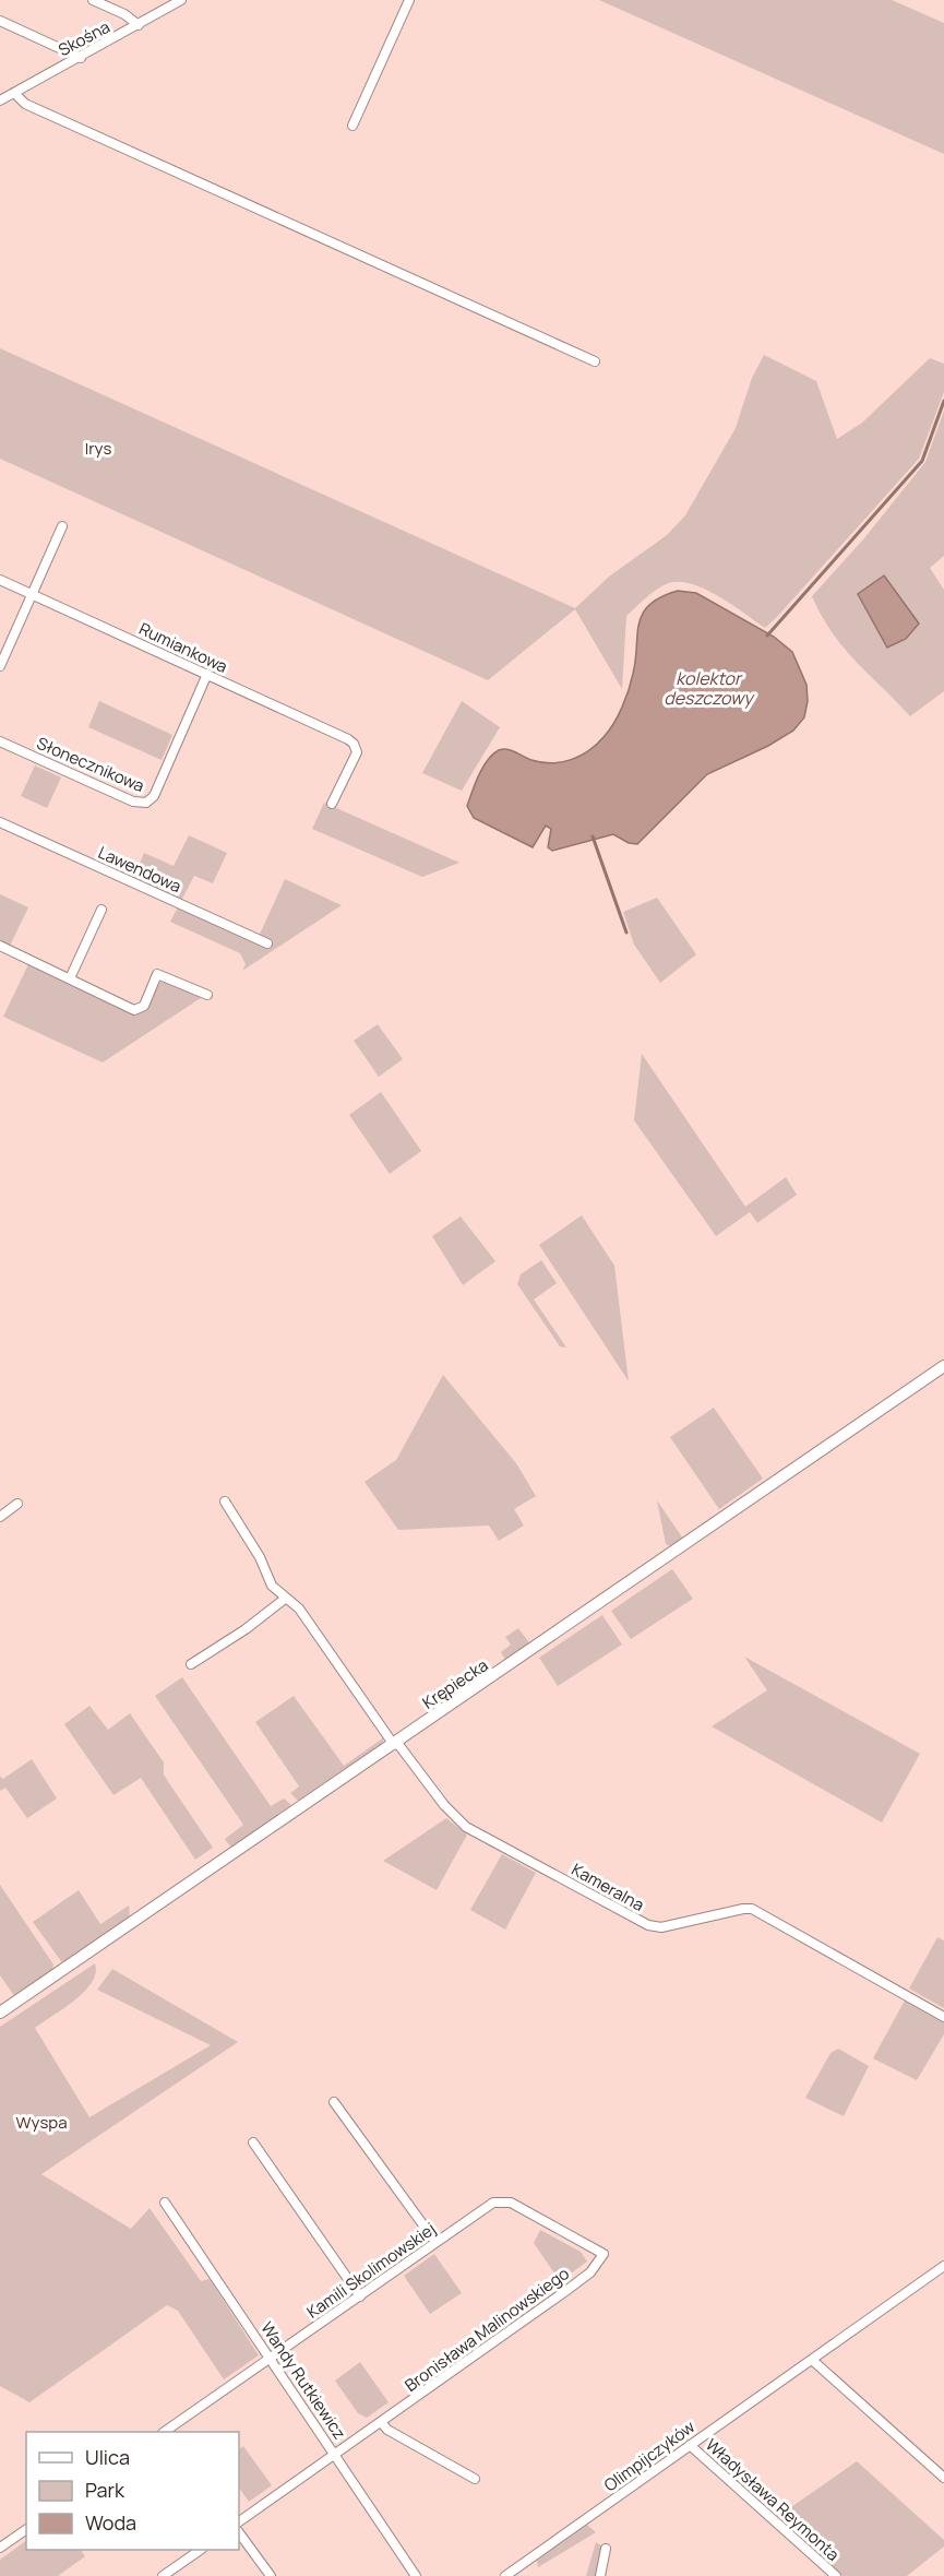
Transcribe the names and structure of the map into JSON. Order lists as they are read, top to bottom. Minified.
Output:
{"streets":{"street":["Skośna","Rumiankowa","Słonecznikowa","Lawendowa","Krępiecka","Kameralna","Kamili Skolimowskiej","Bronisława Malinowskiego","Wandy Rutkiewicz","Olimpijczyków","Władysława Reymonta"]},"crossings":[["Rumiankowa","Słonecznikowa"],["Krępiecka","Kameralna"],["Kamili Skolimowskiej","Bronisława Malinowskiego"],["Kamili Skolimowskiej","Wandy Rutkiewicz"],["Bronisława Malinowskiego","Wandy Rutkiewicz"],["Olimpijczyków","Władysława Reymonta"]],"water":["kolektor deszczowy"],"parks":["Irys","Wyspa"],"legend":["Ulica","Park","Woda"]}
